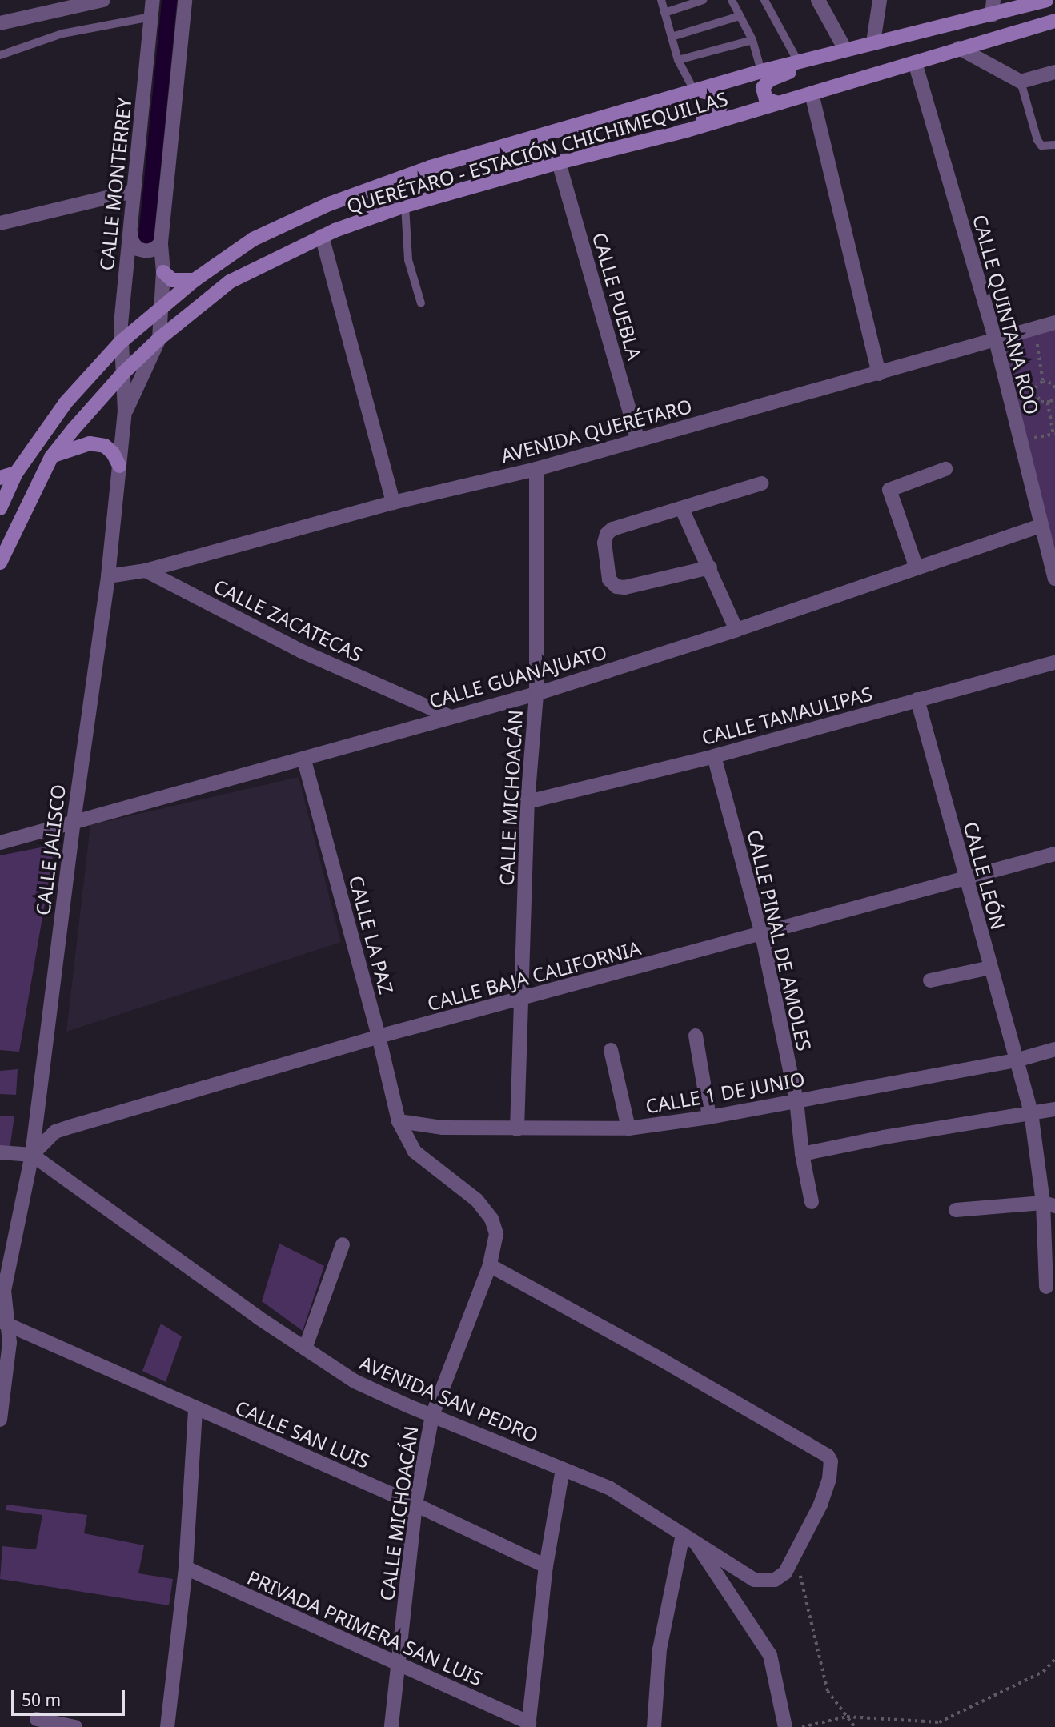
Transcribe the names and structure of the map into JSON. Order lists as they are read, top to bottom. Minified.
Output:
{"streets":{"main road":["QUERÉTARO - ESTACIÓN CHICHIMEQUILLAS"],"street":["CALLE MONTERREY","CALLE PUEBLA","CALLE QUINTANA ROO","AVENIDA QUERÉTARO","CALLE ZACATECAS","CALLE GUANAJUATO","CALLE TAMAULIPAS","CALLE MICHOACÁN","CALLE JALISCO","CALLE LEÓN","CALLE LA PAZ","CALLE PINAL DE AMOLES","CALLE BAJA CALIFORNIA","CALLE 1 DE JUNIO","AVENIDA SAN PEDRO","CALLE SAN LUIS","PRIVADA PRIMERA SAN LUIS"]},"crossings":[["QUERÉTARO - ESTACIÓN CHICHIMEQUILLAS","CALLE MONTERREY"],["QUERÉTARO - ESTACIÓN CHICHIMEQUILLAS","CALLE PUEBLA"],["QUERÉTARO - ESTACIÓN CHICHIMEQUILLAS","CALLE QUINTANA ROO"],["QUERÉTARO - ESTACIÓN CHICHIMEQUILLAS","CALLE JALISCO"],["CALLE MONTERREY","CALLE JALISCO"],["CALLE PUEBLA","AVENIDA QUERÉTARO"],["CALLE QUINTANA ROO","AVENIDA QUERÉTARO"],["CALLE QUINTANA ROO","CALLE GUANAJUATO"],["AVENIDA QUERÉTARO","CALLE ZACATECAS"],["AVENIDA QUERÉTARO","CALLE MICHOACÁN"],["CALLE ZACATECAS","CALLE GUANAJUATO"],["CALLE GUANAJUATO","CALLE MICHOACÁN"],["CALLE GUANAJUATO","CALLE JALISCO"],["CALLE GUANAJUATO","CALLE LA PAZ"],["CALLE TAMAULIPAS","CALLE MICHOACÁN"],["CALLE TAMAULIPAS","CALLE LEÓN"],["CALLE TAMAULIPAS","CALLE PINAL DE AMOLES"],["CALLE MICHOACÁN","CALLE LA PAZ"],["CALLE MICHOACÁN","CALLE BAJA CALIFORNIA"],["CALLE MICHOACÁN","CALLE 1 DE JUNIO"],["CALLE MICHOACÁN","AVENIDA SAN PEDRO"],["CALLE MICHOACÁN","CALLE SAN LUIS"],["CALLE MICHOACÁN","PRIVADA PRIMERA SAN LUIS"],["CALLE JALISCO","CALLE BAJA CALIFORNIA"],["CALLE JALISCO","AVENIDA SAN PEDRO"],["CALLE JALISCO","CALLE SAN LUIS"],["CALLE LEÓN","CALLE BAJA CALIFORNIA"],["CALLE LEÓN","CALLE 1 DE JUNIO"],["CALLE LA PAZ","CALLE BAJA CALIFORNIA"],["CALLE LA PAZ","CALLE 1 DE JUNIO"],["CALLE PINAL DE AMOLES","CALLE BAJA CALIFORNIA"],["CALLE PINAL DE AMOLES","CALLE 1 DE JUNIO"],["CALLE BAJA CALIFORNIA","AVENIDA SAN PEDRO"]],"scale_bar":"50 m"}
